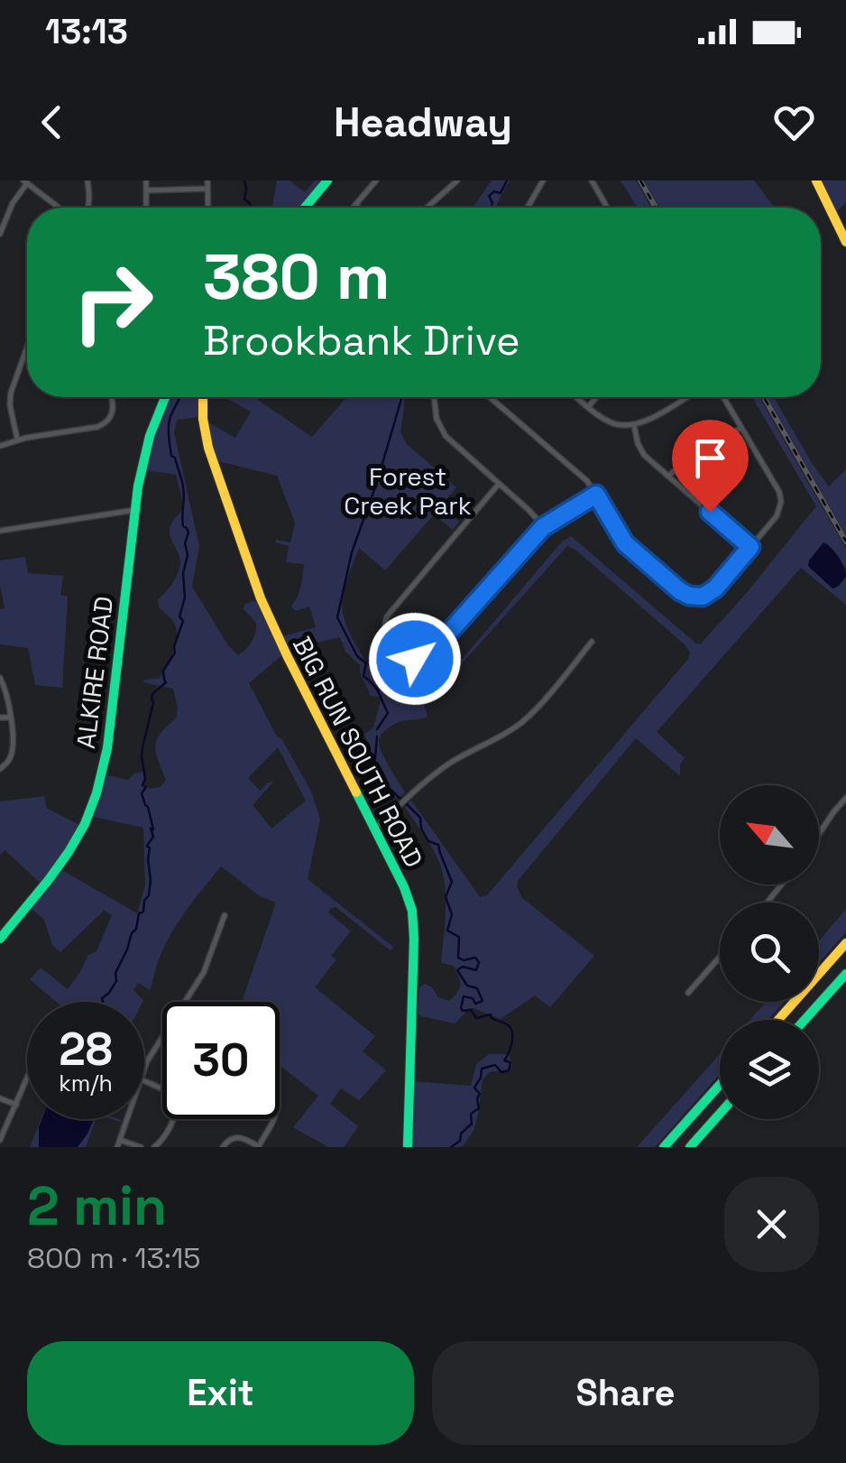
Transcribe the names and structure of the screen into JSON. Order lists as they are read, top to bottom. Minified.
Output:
{"streets":{"main road":["ALKIRE ROAD","BIG RUN SOUTH ROAD"]},"parks":["Forest Creek Park"],"north":"top left","page":{"status":"13:13","header":"Headway","turn":["380 m","Brookbank Drive"],"speed":"28 km/h","limit":"30","heading":["2 min","800 m · 13:15"],"buttons":["Exit","Share"]}}
